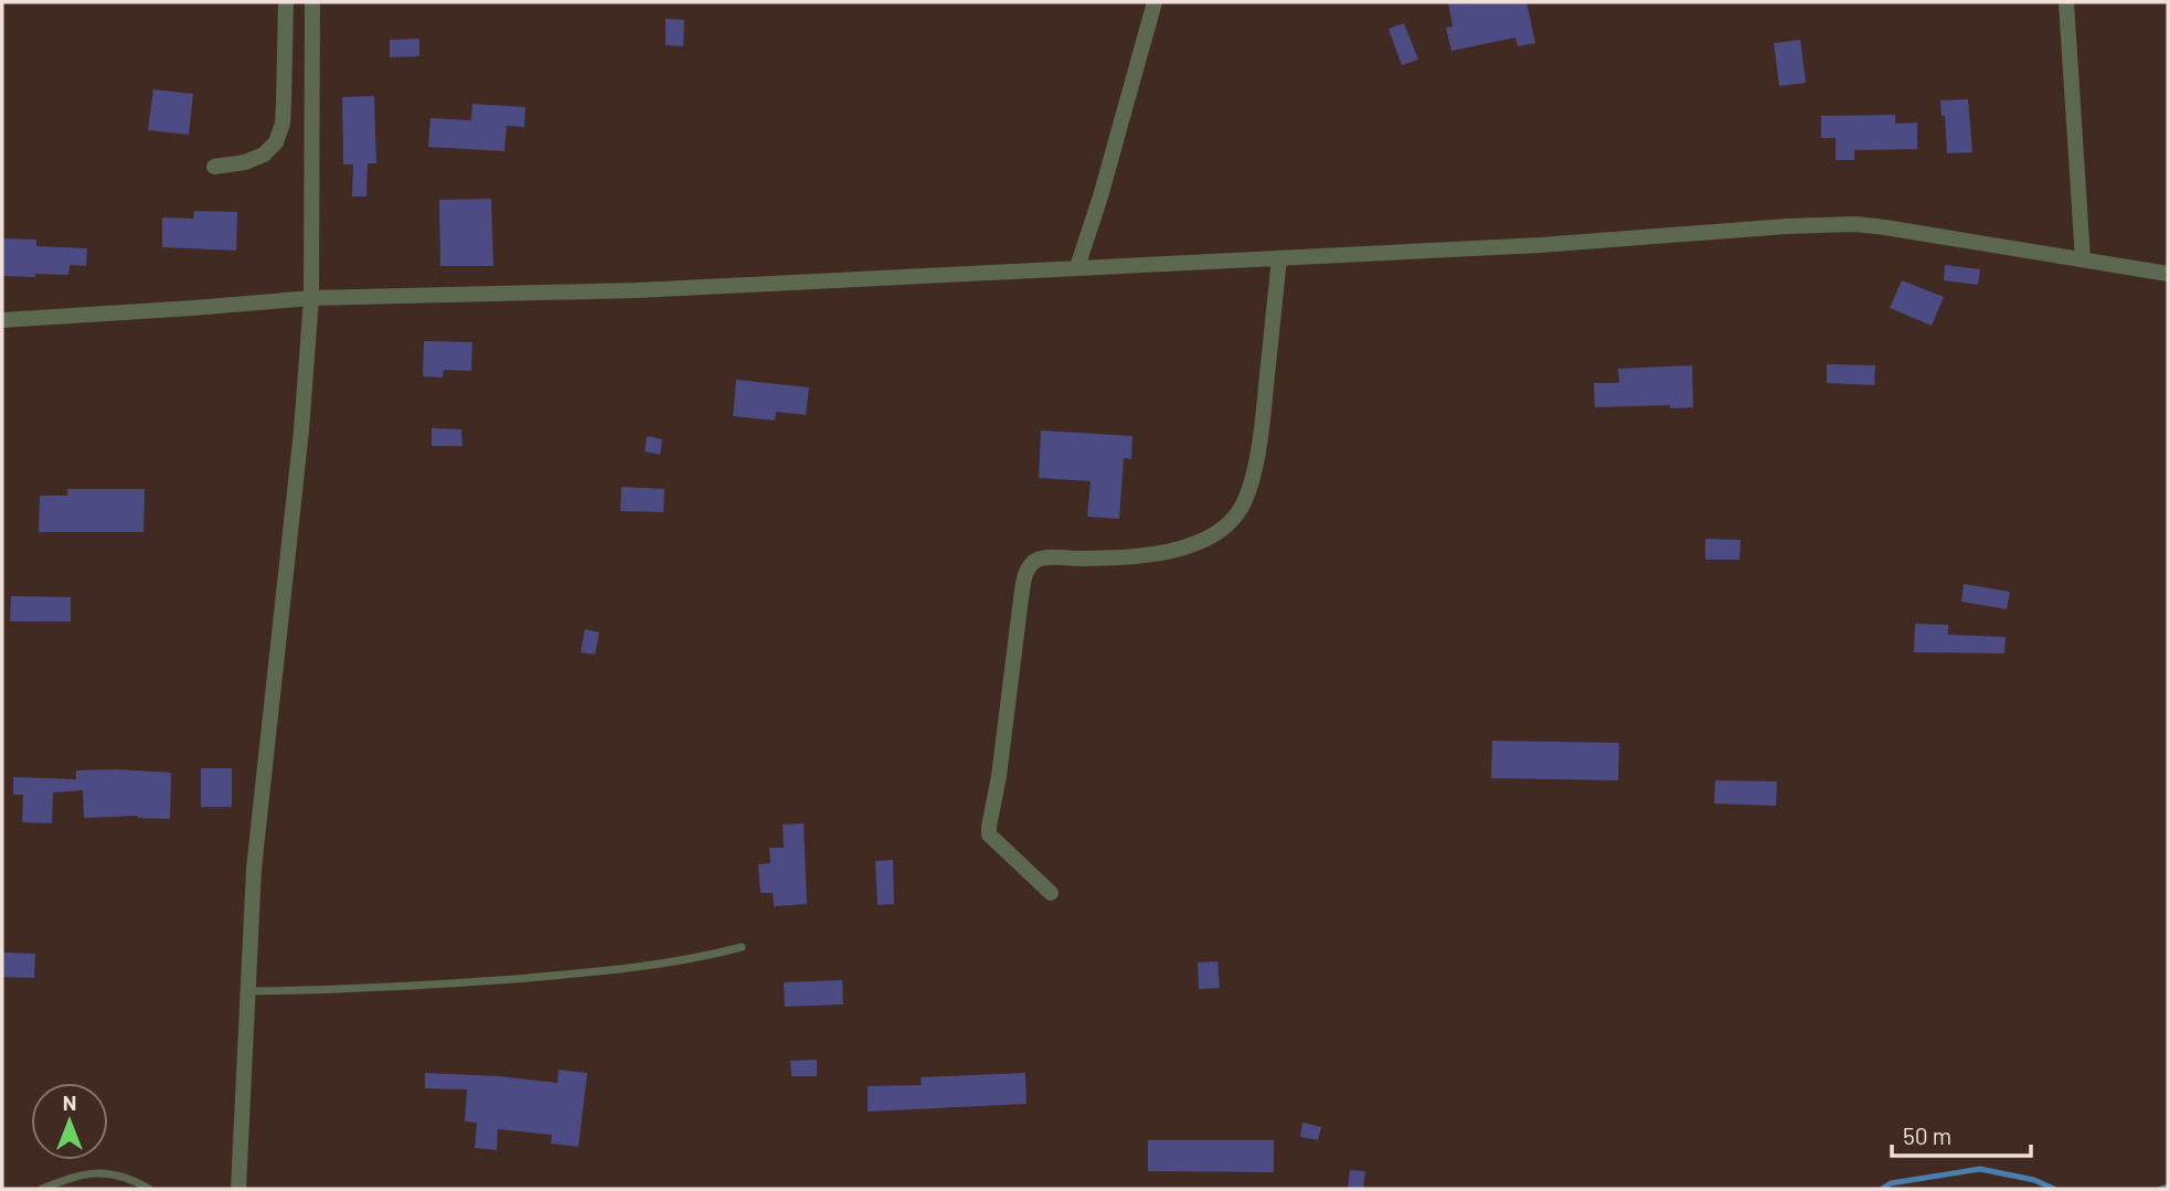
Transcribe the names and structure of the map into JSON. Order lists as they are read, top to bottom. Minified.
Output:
{"scale_bar":"50 m","north":"top"}
